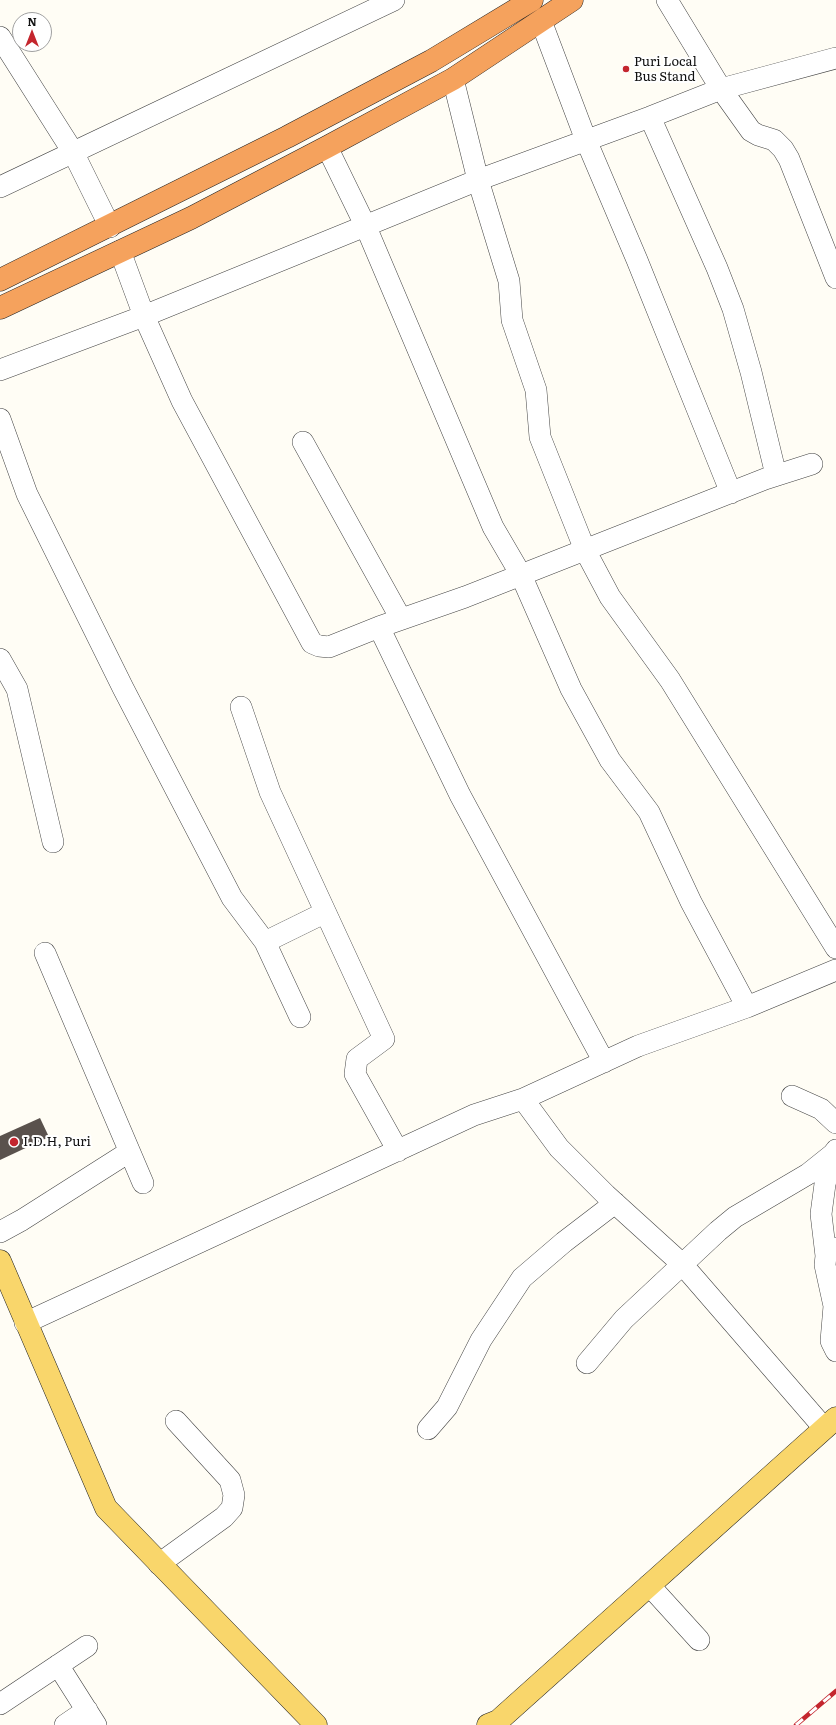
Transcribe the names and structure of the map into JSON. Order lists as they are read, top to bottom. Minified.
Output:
{"places":["Puri Local Bus Stand","I.D.H, Puri"],"north":"top"}
